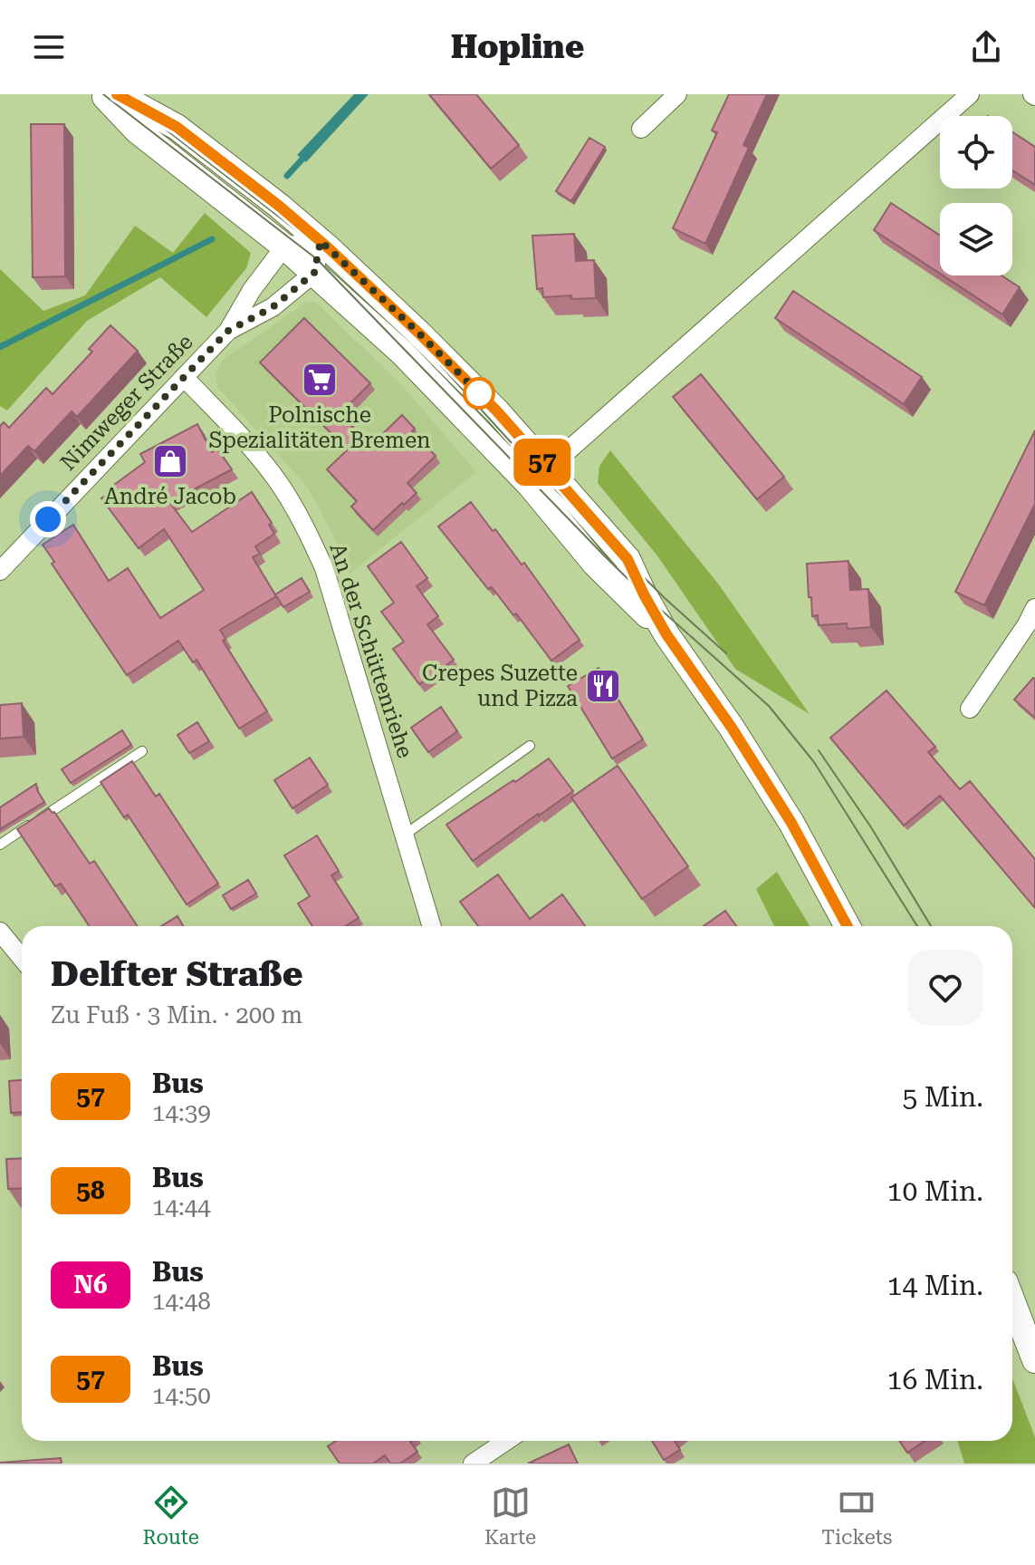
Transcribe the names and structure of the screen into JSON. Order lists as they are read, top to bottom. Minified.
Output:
{"streets":{"street":["Nimweger Straße","An der Schüttenriehe"]},"crossings":[["Nimweger Straße","An der Schüttenriehe"]],"places":{"supermarket":["Polnische Spezialitäten Bremen"],"shop":["André Jacob"],"restaurant":["Crepes Suzette und Pizza"]},"lines":["bus line 57"],"page":{"header":"Hopline","on_map":"57","heading":["Delfter Straße","Zu Fuß · 3 Min. · 200 m"],"list":[{"mark":"57","name":"Bus","note":"14:39","value":"5 Min."},{"mark":"58","name":"Bus","note":"14:44","value":"10 Min."},{"mark":"N6","name":"Bus","note":"14:48","value":"14 Min."},{"mark":"57","name":"Bus","note":"14:50","value":"16 Min."}],"tabs":["Route","Karte","Tickets"]}}
